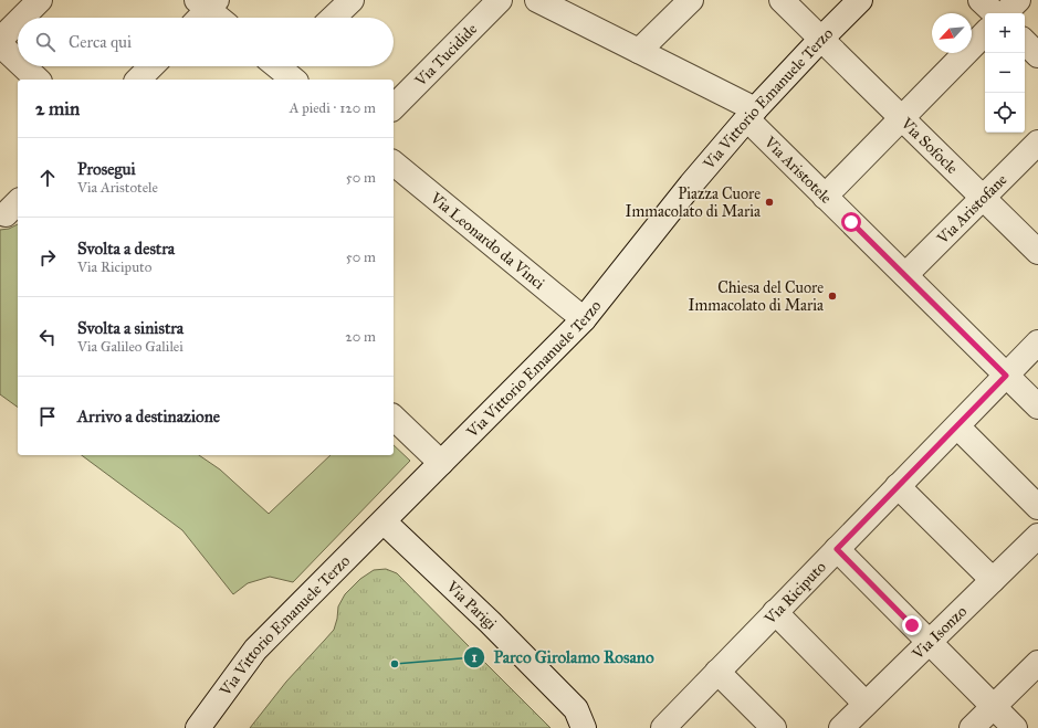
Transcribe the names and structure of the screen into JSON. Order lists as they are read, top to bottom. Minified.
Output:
{"streets":{"street":["Via Tucidide","Via Vittorio Emanuele Terzo","Via Sofocle","Via Aristotele","Via Aristofane","Via Leonardo da Vinci","Via Riciputo","Via Parigi","Via Isonzo"]},"crossings":[["Via Vittorio Emanuele Terzo","Via Sofocle"],["Via Vittorio Emanuele Terzo","Via Aristotele"],["Via Vittorio Emanuele Terzo","Via Leonardo da Vinci"],["Via Vittorio Emanuele Terzo","Via Parigi"],["Via Sofocle","Via Aristofane"],["Via Aristotele","Via Aristofane"],["Via Aristotele","Via Riciputo"]],"places":["Piazza Cuore Immacolato di Maria","Chiesa del Cuore Immacolato di Maria","Parco Girolamo Rosano"],"north":"bottom left","page":{"map_buttons":["+","−"],"search":"Cerca qui","heading":["2 min","A piedi · 120 m"],"list":[["Prosegui","Via Aristotele","50 m"],["Svolta a destra","Via Riciputo","50 m"],["Svolta a sinistra","Via Galileo Galilei","20 m"],"Arrivo a destinazione"]}}
